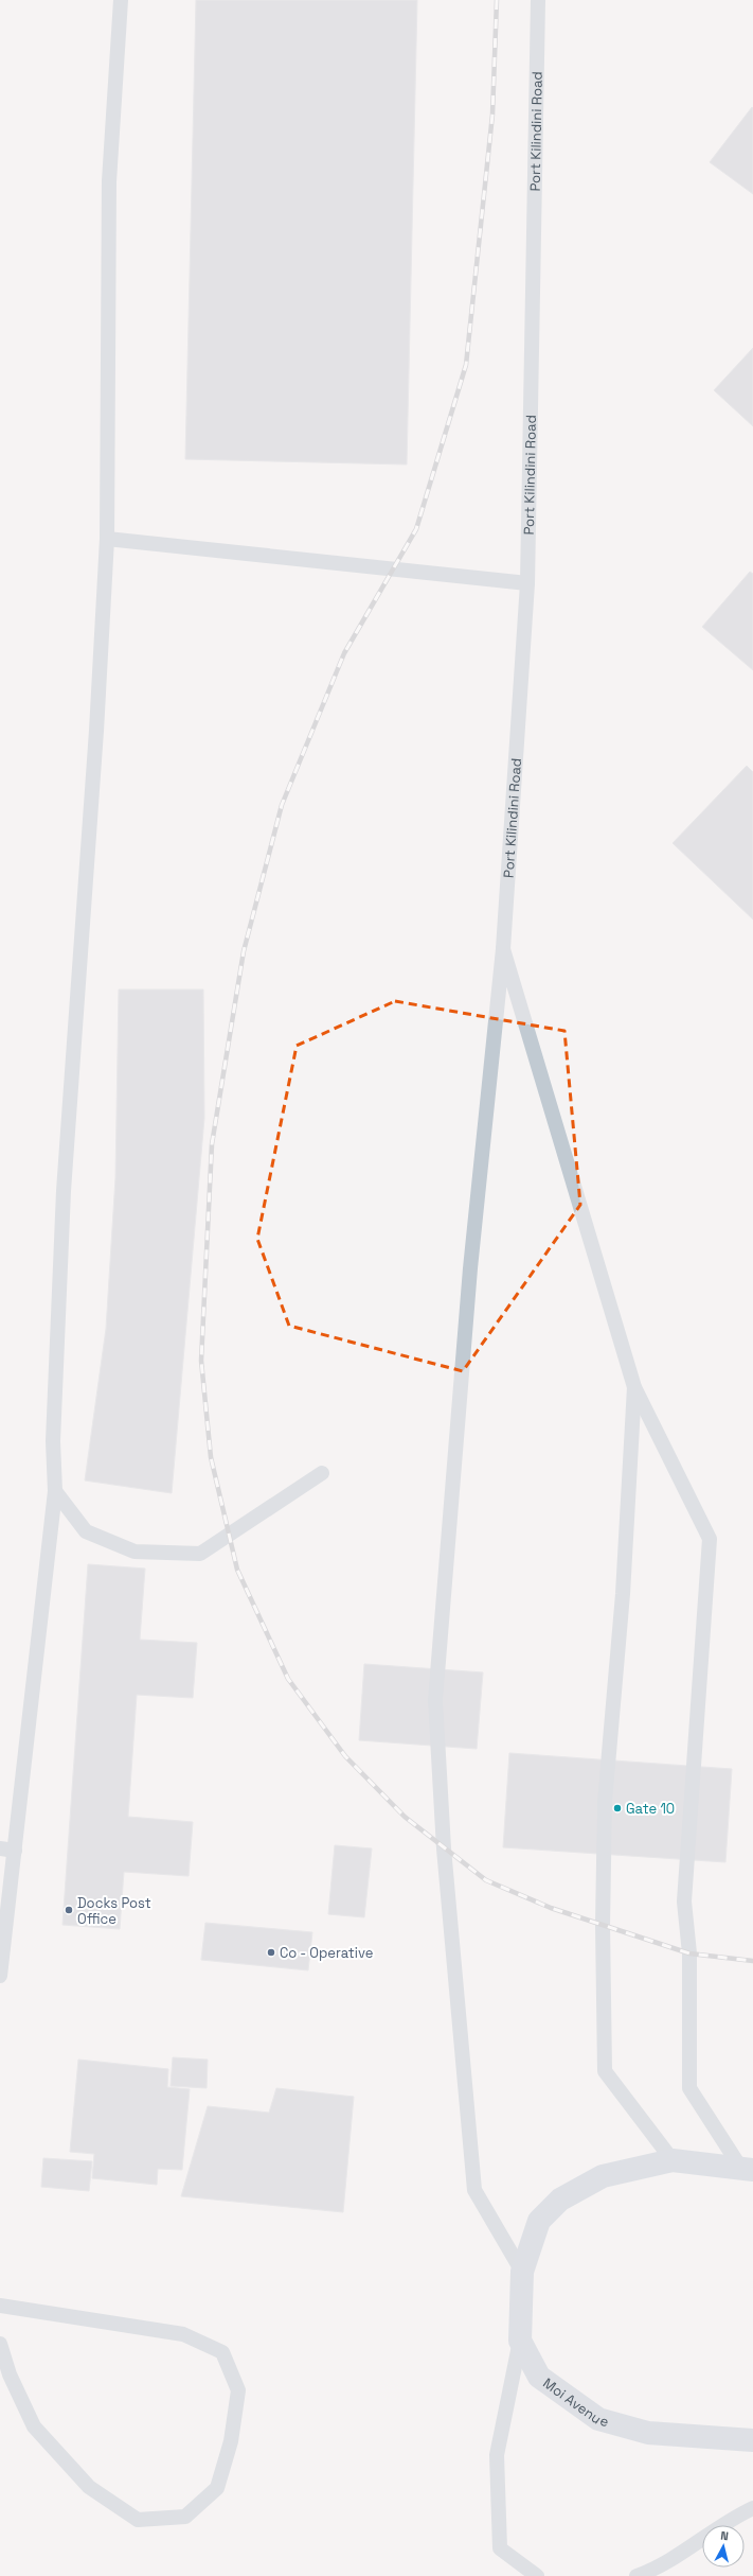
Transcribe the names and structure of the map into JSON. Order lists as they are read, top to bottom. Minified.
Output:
{"streets":{"main road":["Moi Avenue"],"lane":["Port Kilindini Road"]},"crossings":[["Port Kilindini Road","Moi Avenue"]],"places":["Gate 10","Docks Post Office","Co - Operative"],"north":"top"}
